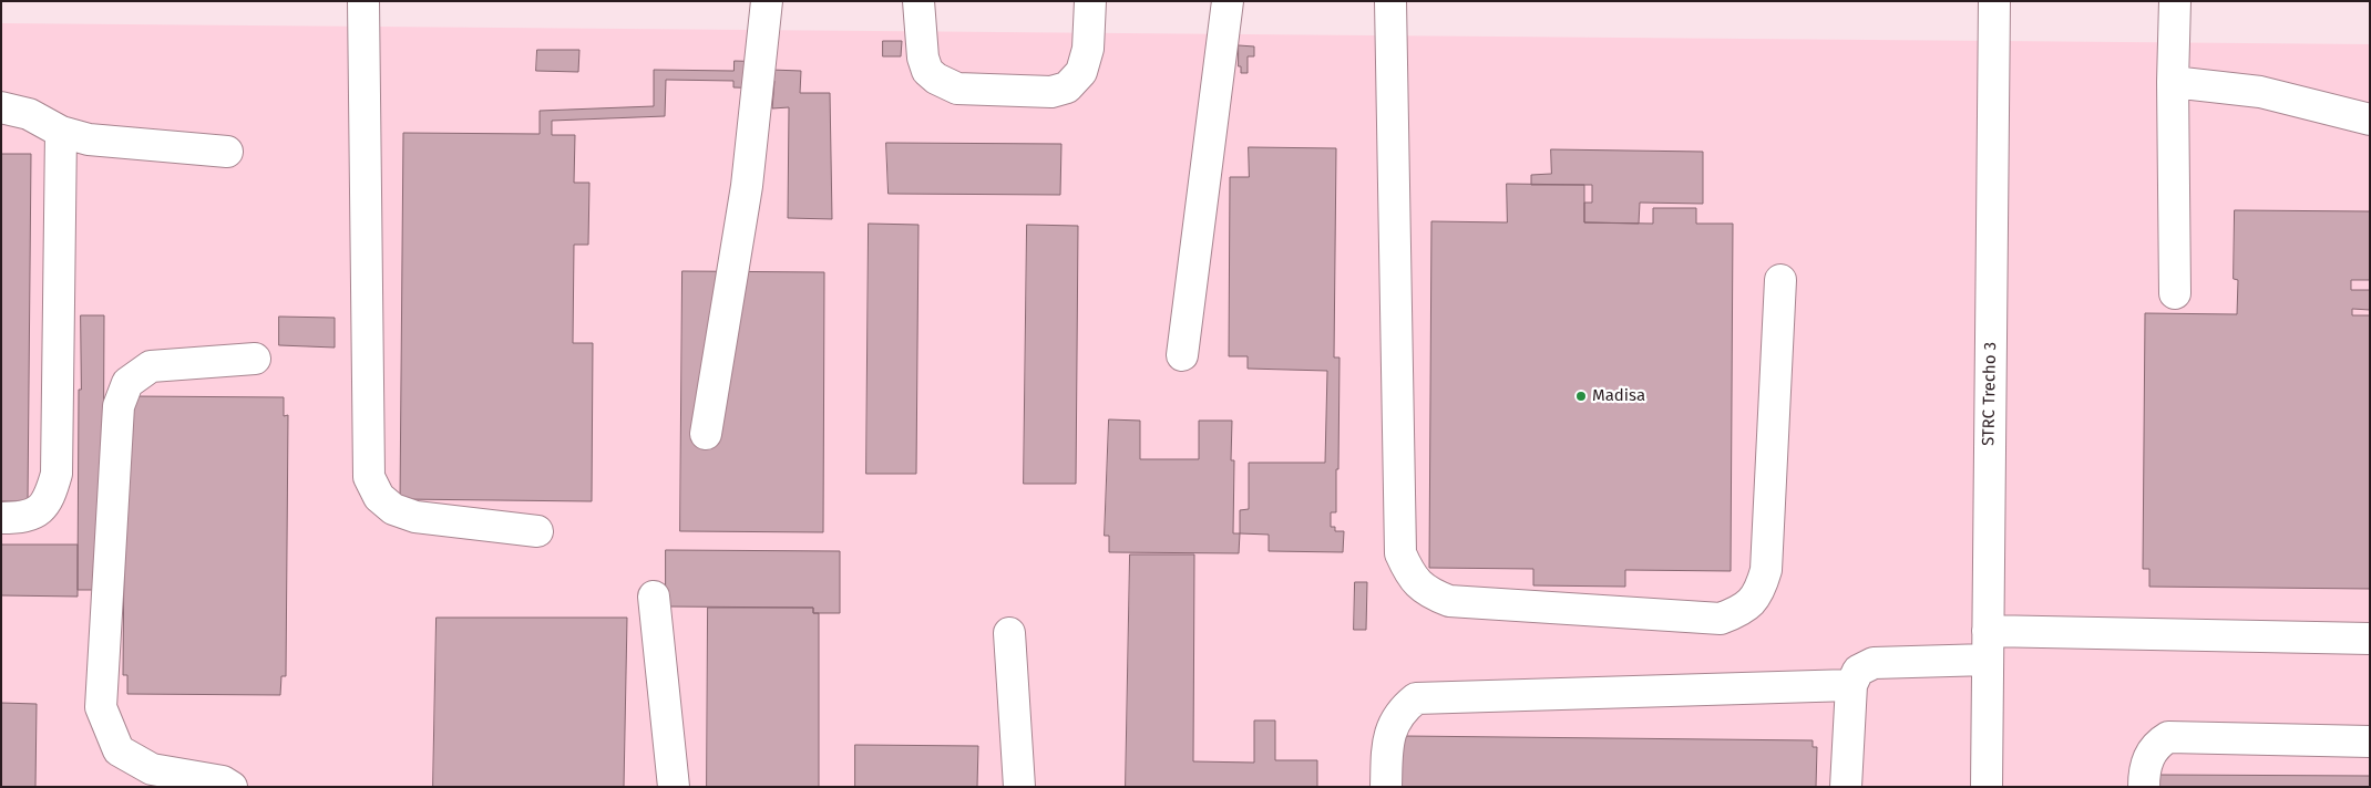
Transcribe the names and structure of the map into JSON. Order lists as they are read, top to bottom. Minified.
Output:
{"streets":{"street":["STRC Trecho 3"]},"places":["Madisa"]}
